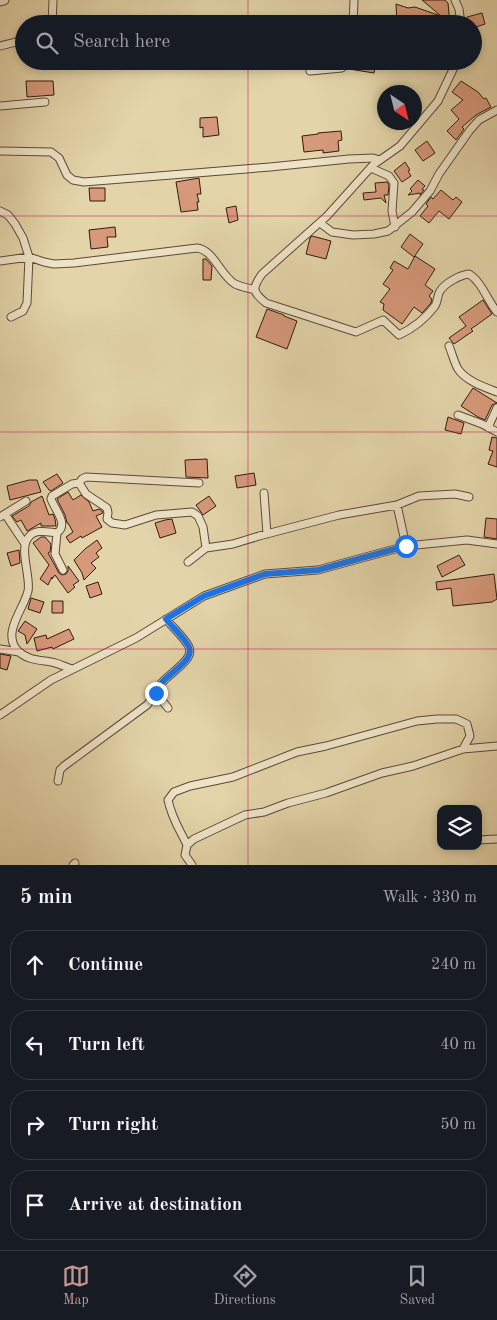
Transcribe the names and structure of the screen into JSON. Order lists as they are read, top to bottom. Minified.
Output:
{"north":"bottom right","page":{"search":"Search here","heading":["5 min","Walk · 330 m"],"list":[["Continue","240 m"],["Turn left","40 m"],["Turn right","50 m"],"Arrive at destination"],"nav":["Map","Directions","Saved"]}}
